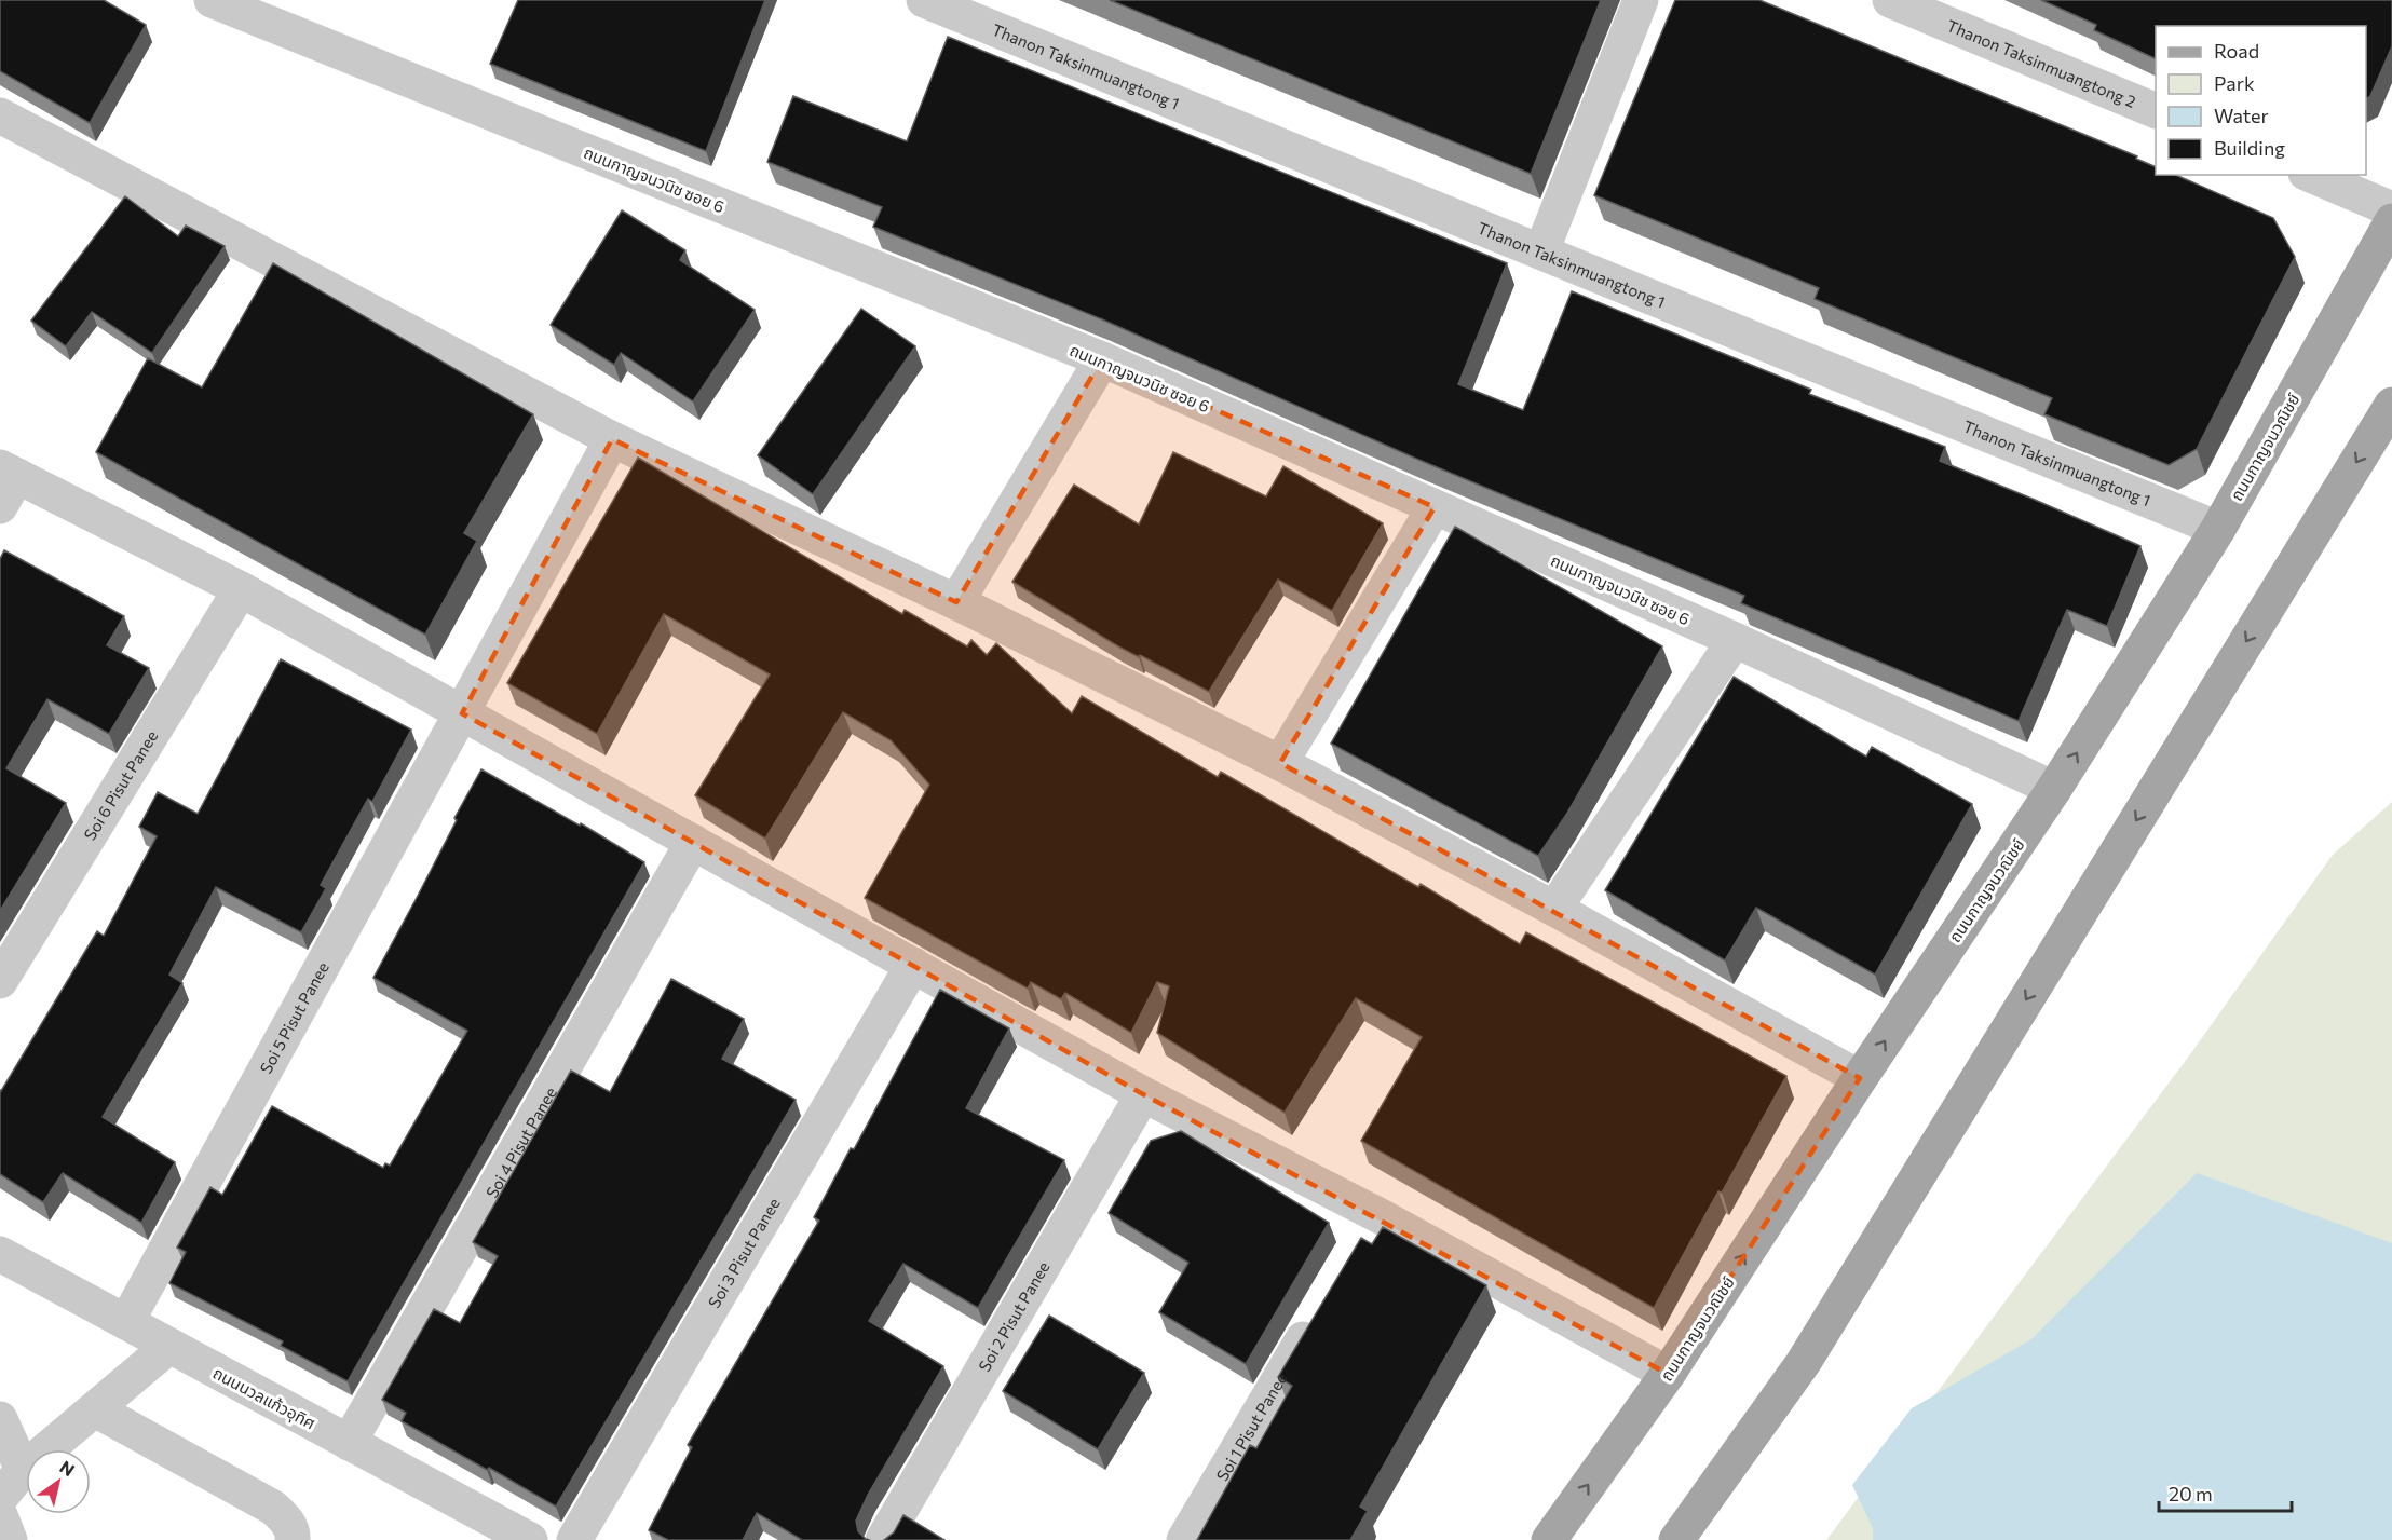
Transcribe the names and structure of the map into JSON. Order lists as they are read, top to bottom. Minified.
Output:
{"streets":{"main road":["ถนนกาญจนวณิชย์"],"street":["Thanon Taksinmuangtong 2","Thanon Taksinmuangtong 1","ถนนกาญจนวนิช ซอย 6","Soi 6 Pisut Panee","Soi 5 Pisut Panee","Soi 4 Pisut Panee","Soi 3 Pisut Panee","Soi 2 Pisut Panee","ถนนนวลแก้วอุทิศ","Soi 1 Pisut Panee"]},"crossings":[["Thanon Taksinmuangtong 1","ถนนกาญจนวณิชย์"],["ถนนกาญจนวนิช ซอย 6","ถนนกาญจนวณิชย์"],["Soi 5 Pisut Panee","ถนนนวลแก้วอุทิศ"],["Soi 4 Pisut Panee","ถนนนวลแก้วอุทิศ"]],"legend":["Road","Park","Water","Building"],"scale_bar":"20 m","north":"top right"}
